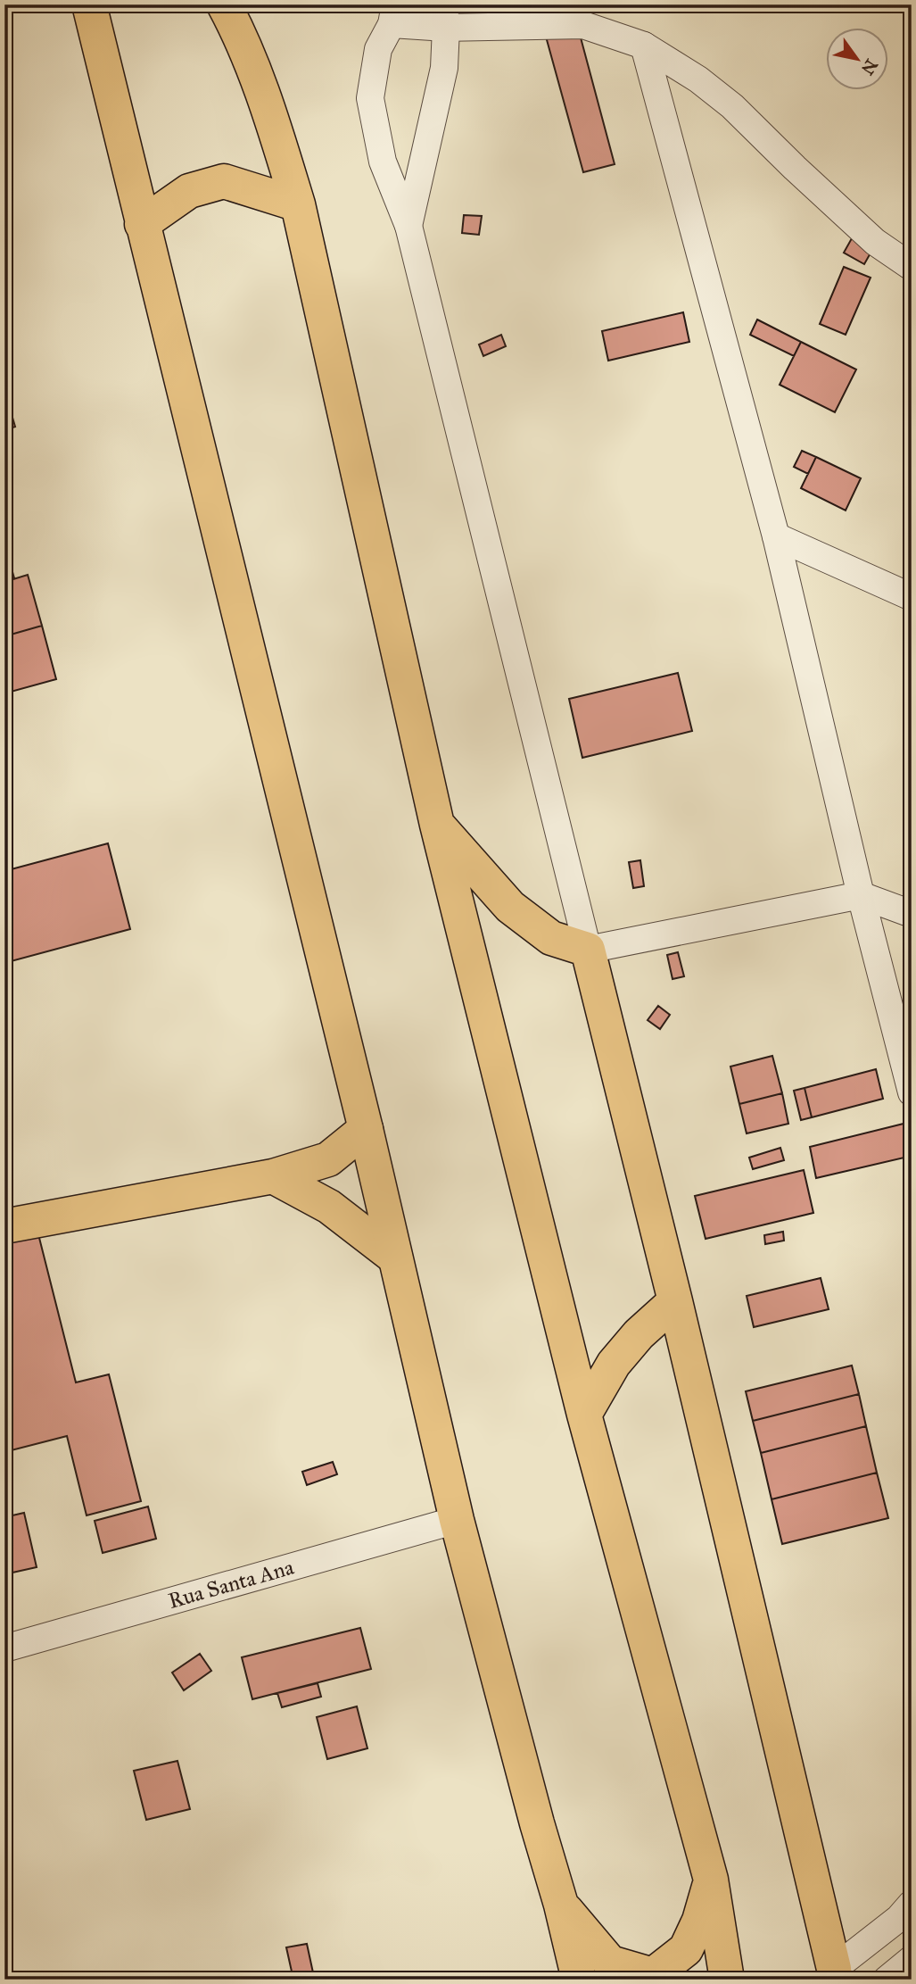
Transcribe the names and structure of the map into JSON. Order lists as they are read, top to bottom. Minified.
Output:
{"streets":{"street":["Rua Santa Ana"]},"north":"bottom right"}
